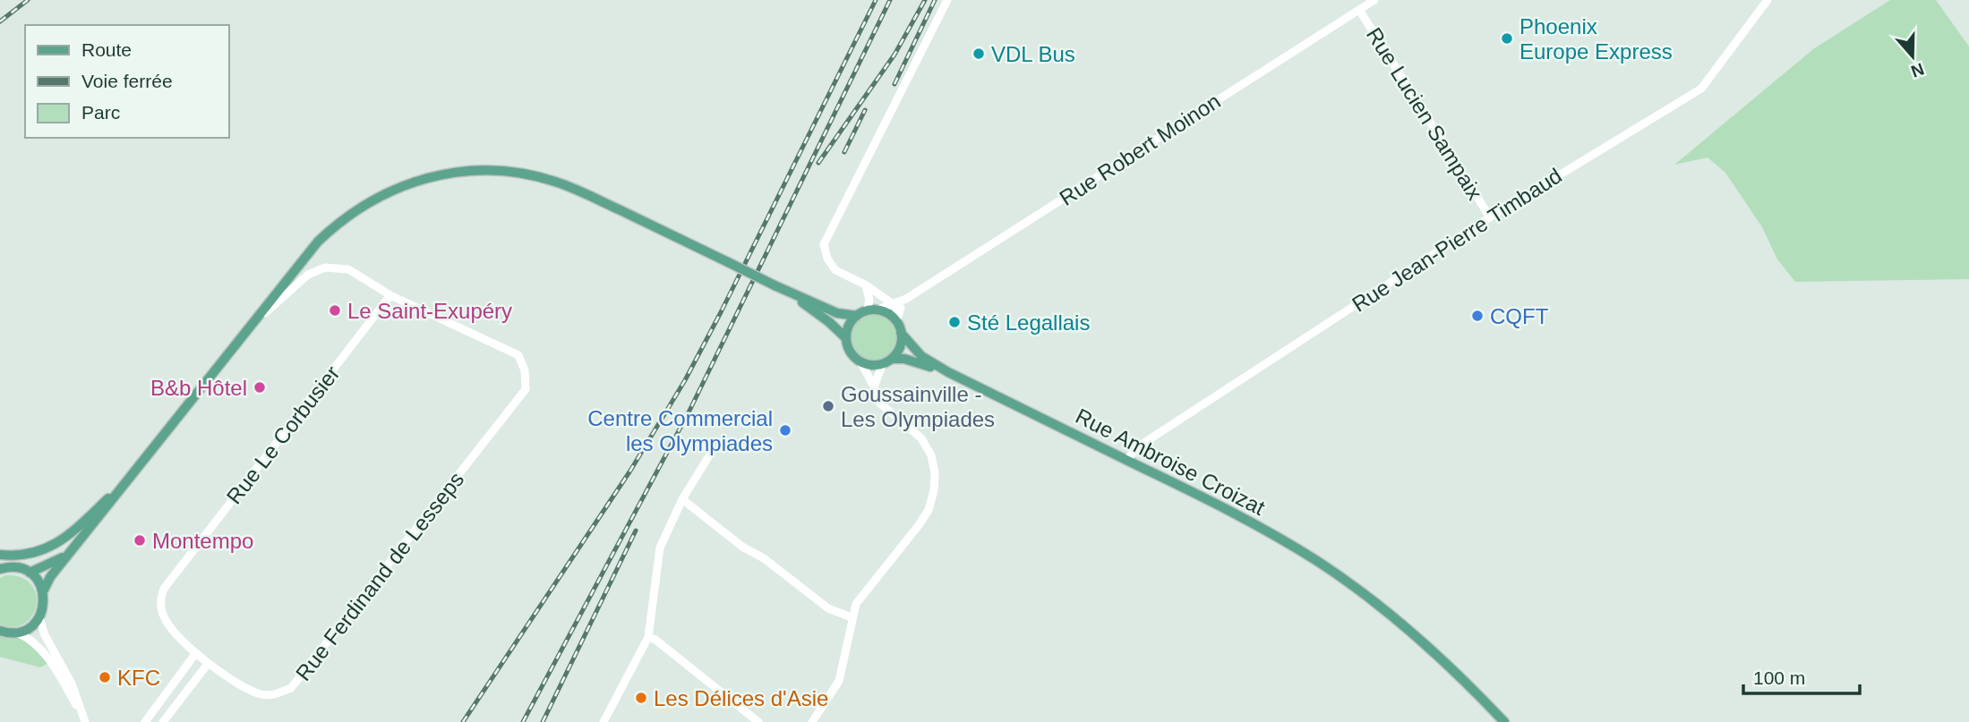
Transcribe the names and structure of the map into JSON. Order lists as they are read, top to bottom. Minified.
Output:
{"streets":{"main road":["Rue Ambroise Croizat"],"street":["Rue Lucien Sampaix","Rue Robert Moinon","Rue Jean-Pierre Timbaud","Rue Le Corbusier","Rue Ferdinand de Lesseps"]},"crossings":[["Rue Lucien Sampaix","Rue Robert Moinon"],["Rue Lucien Sampaix","Rue Jean-Pierre Timbaud"],["Rue Jean-Pierre Timbaud","Rue Ambroise Croizat"],["Rue Le Corbusier","Rue Ferdinand de Lesseps"]],"places":["Phoenix Europe Express","VDL Bus","Le Saint-Exupéry","CQFT","Sté Legallais","B&b Hôtel","Goussainville - Les Olympiades","Centre Commercial les Olympiades","Montempo","KFC","Les Délices d'Asie"],"legend":["Route","Voie ferrée","Parc"],"scale_bar":"100 m","north":"bottom"}
